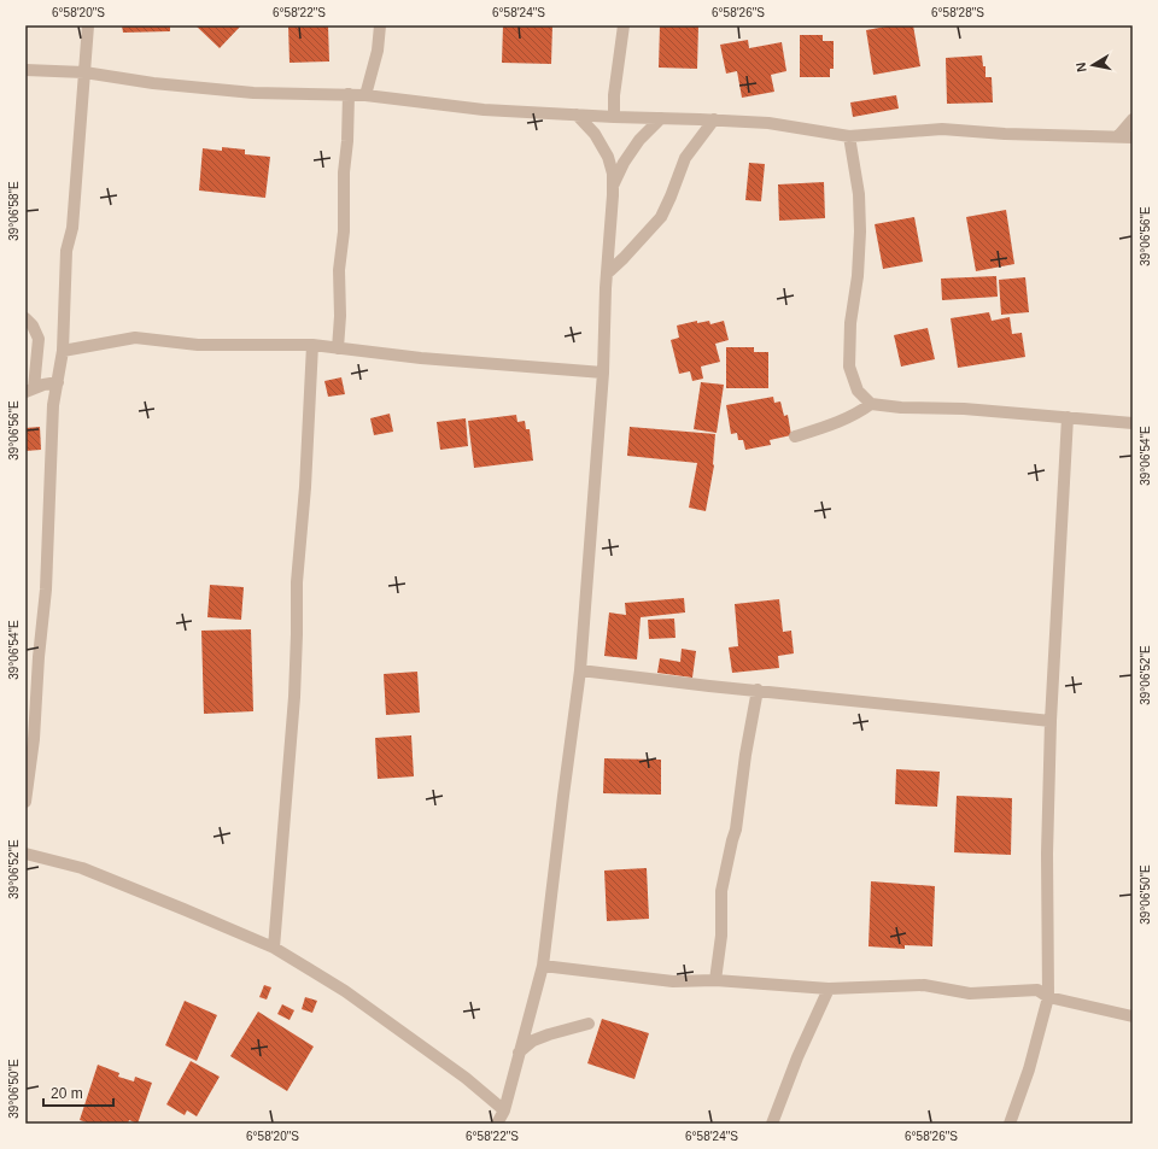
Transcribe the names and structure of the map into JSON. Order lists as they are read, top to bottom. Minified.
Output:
{"scale_bar":"20 m","north":"left","coordinates":["6°58'20\"S","6°58'22\"S","6°58'24\"S","6°58'26\"S","6°58'28\"S","39°06'58\"E","39°06'56\"E","39°06'54\"E","39°06'52\"E","39°06'50\"E"]}
